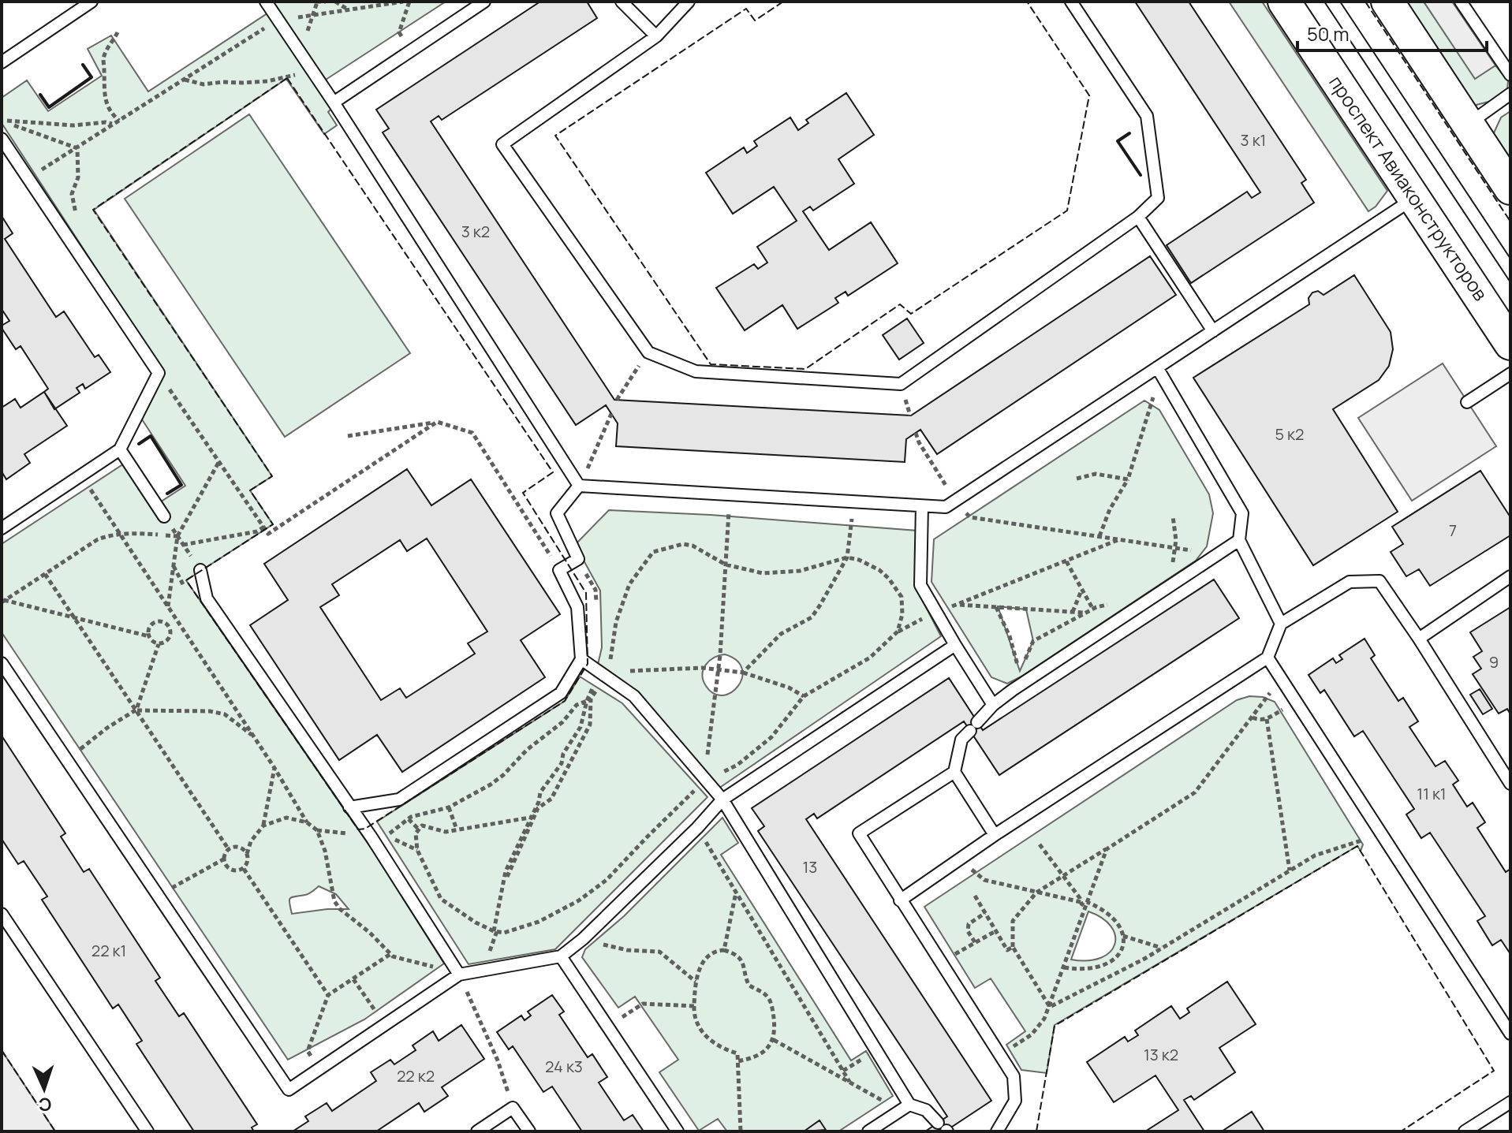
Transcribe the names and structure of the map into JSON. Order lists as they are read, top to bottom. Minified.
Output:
{"streets":{"street":["проспект Авиаконструкторов"]},"house_numbers":["3 к1","3 к2","5 к2","7","9","11 к1","13","22 к1","13 к2","24 к3","22 к2"],"scale_bar":"50 m","north":"bottom"}
